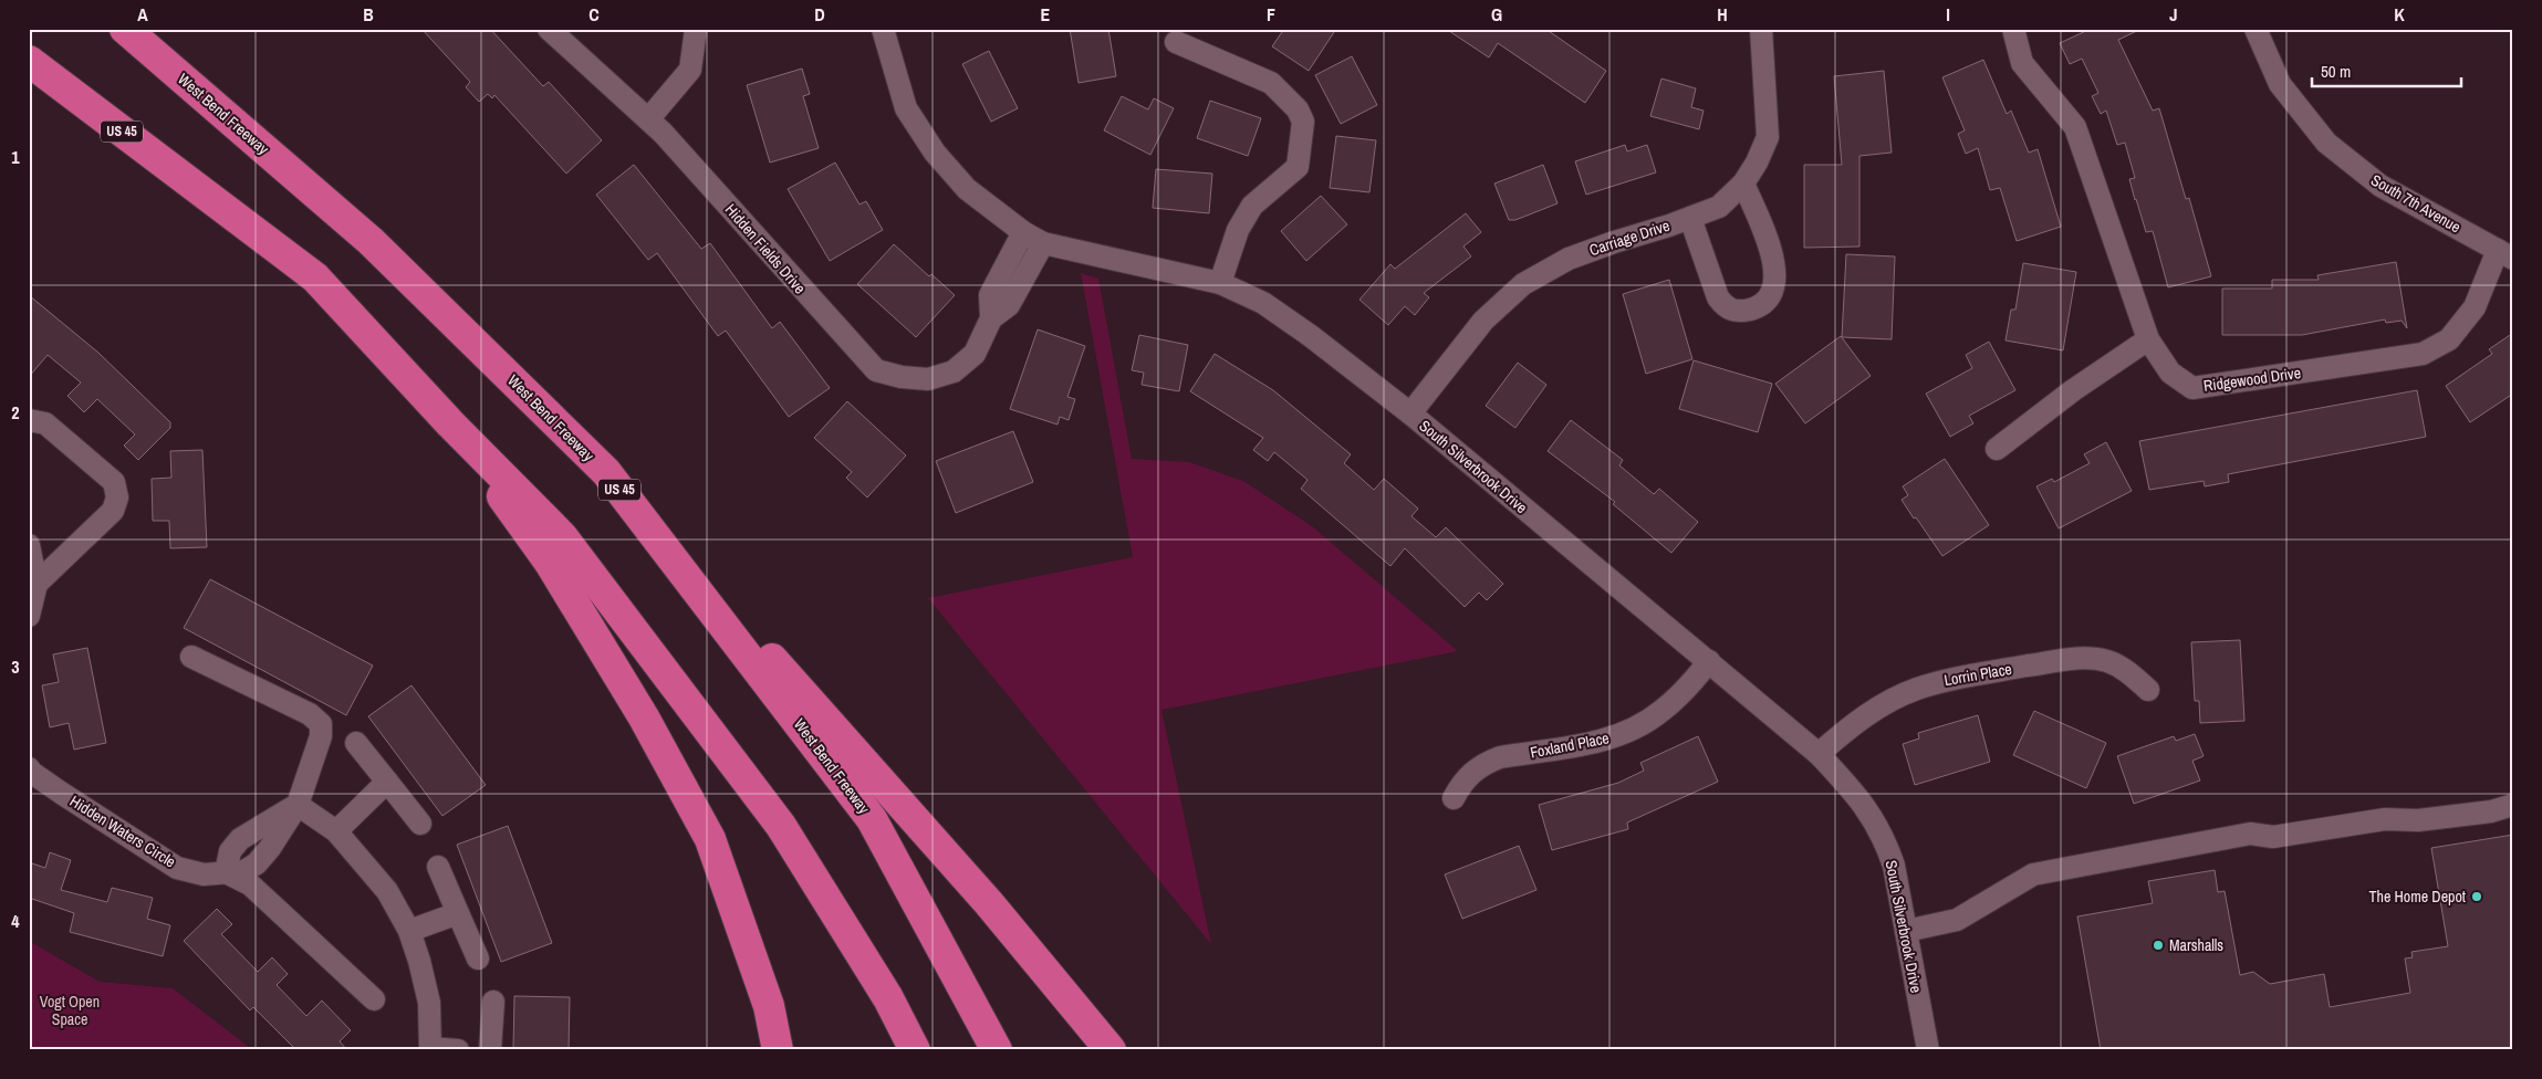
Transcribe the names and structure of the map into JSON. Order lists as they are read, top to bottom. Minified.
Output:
{"streets":{"highway":["West Bend Freeway","US 45"],"street":["South 7th Avenue","Carriage Drive","Hidden Fields Drive","Ridgewood Drive","South Silverbrook Drive","Lorrin Place","Foxland Place","Hidden Waters Circle"]},"crossings":[["South 7th Avenue","Ridgewood Drive"],["Carriage Drive","South Silverbrook Drive"],["Hidden Fields Drive","South Silverbrook Drive"],["South Silverbrook Drive","Lorrin Place"],["South Silverbrook Drive","Foxland Place"]],"parks":["Vogt Open Space"],"places":["The Home Depot","Marshalls"],"scale_bar":"50 m","grid":{"columns":["A","B","C","D","E","F","G","H","I","J","K"],"rows":["1","2","3","4"]}}
